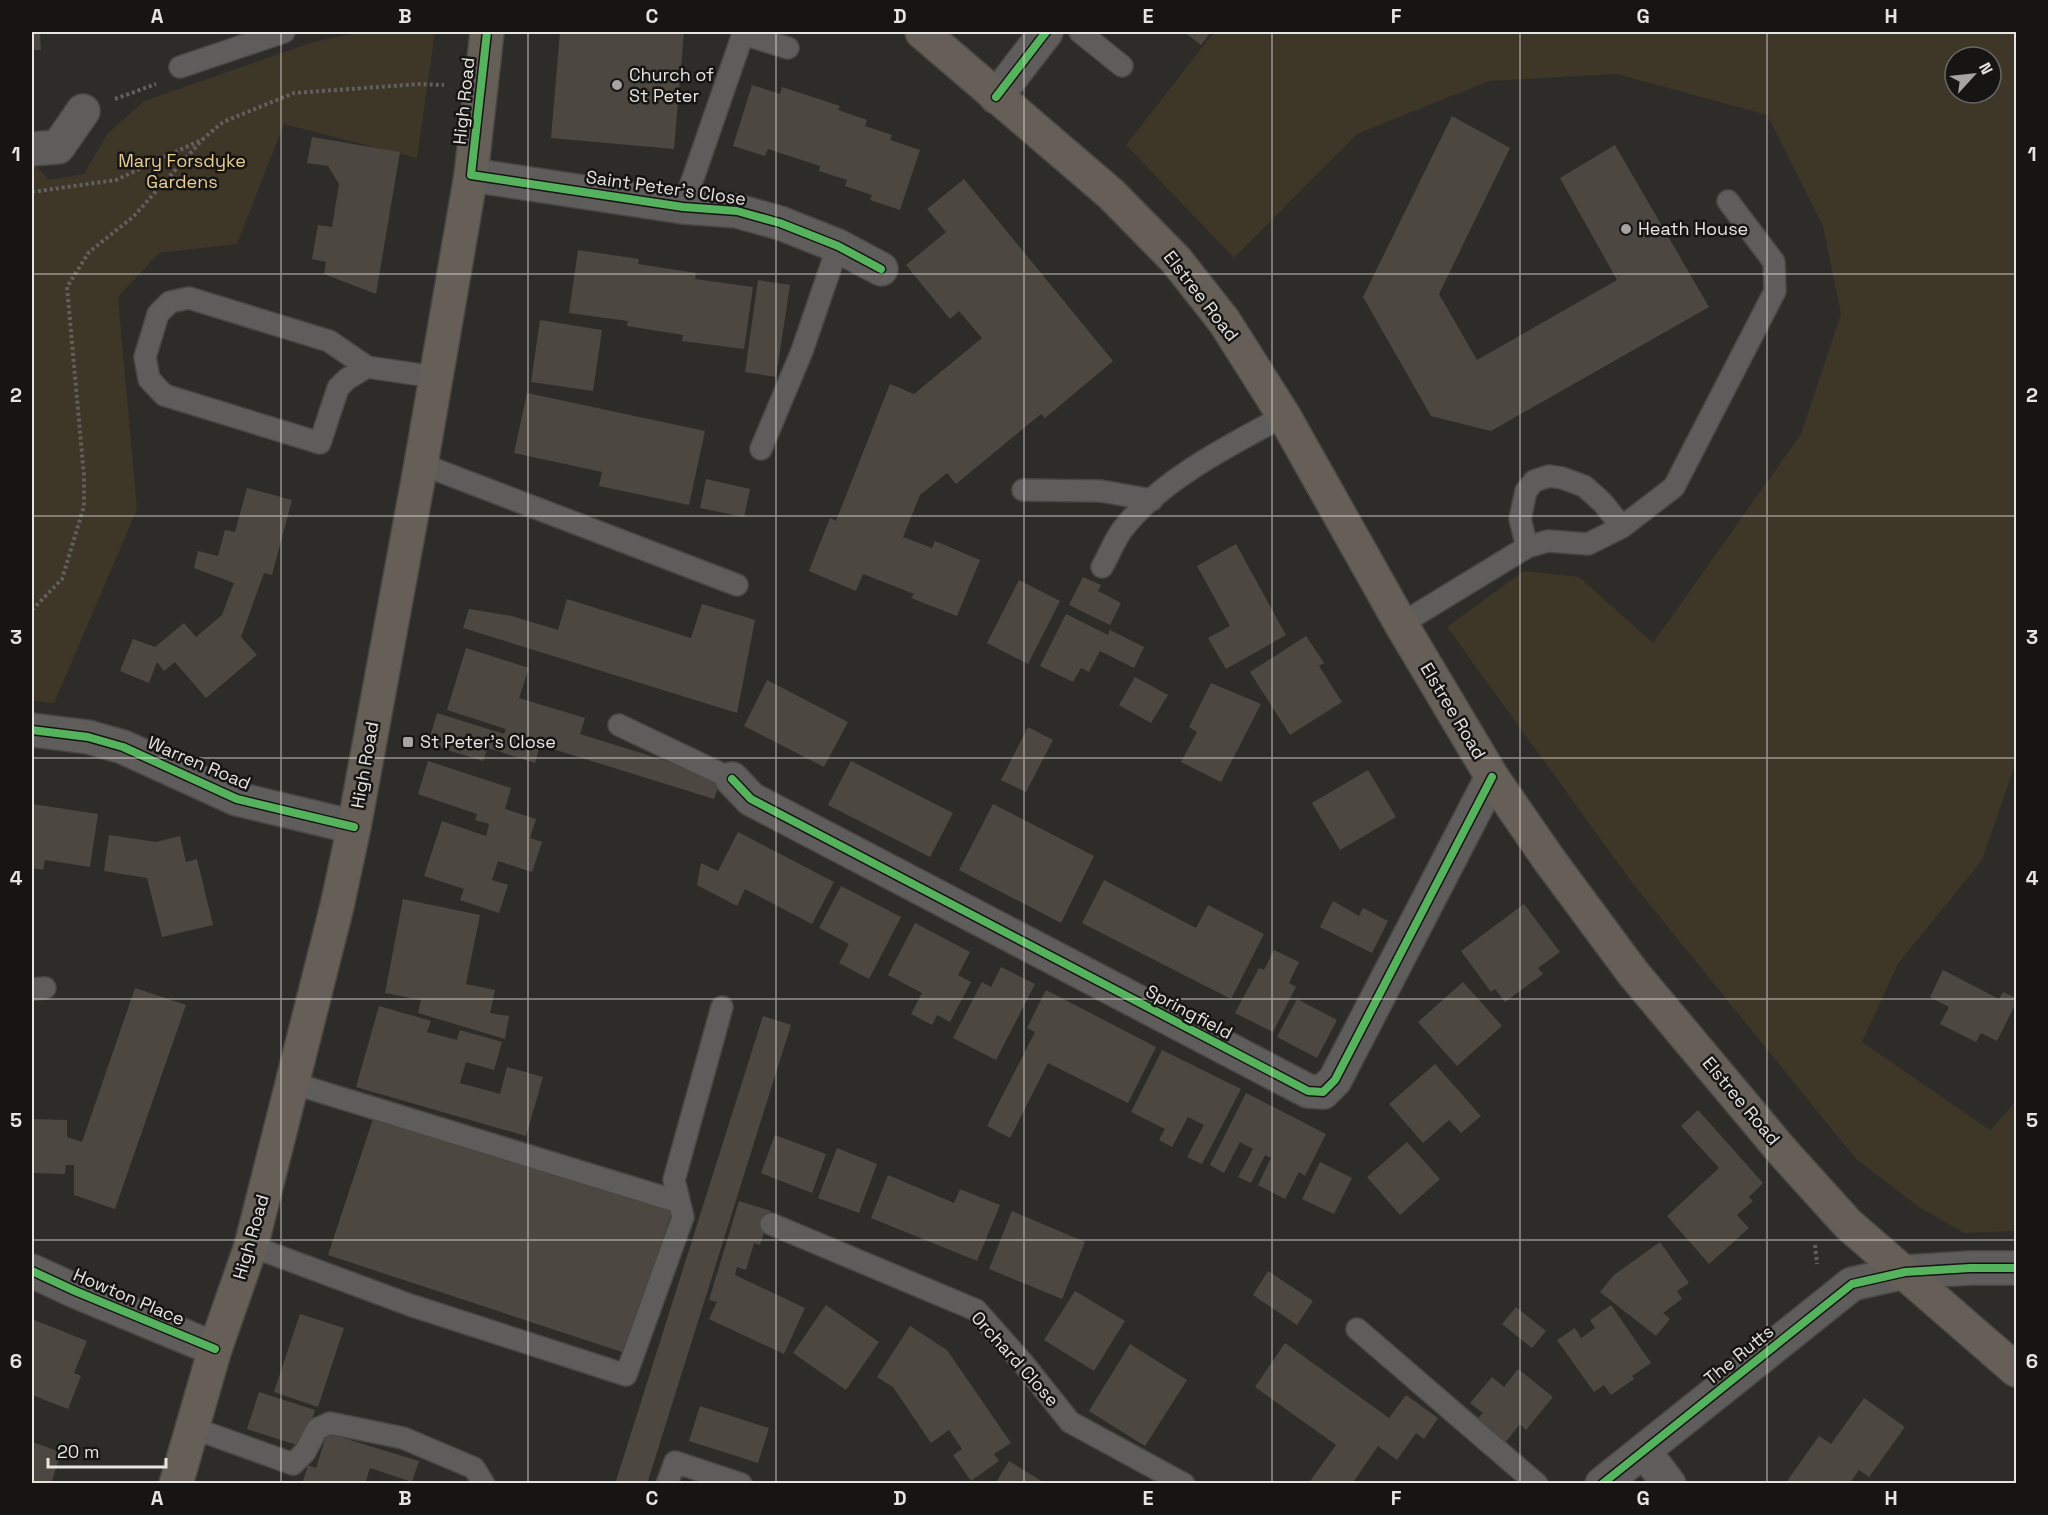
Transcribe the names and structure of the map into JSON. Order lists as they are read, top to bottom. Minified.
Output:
{"streets":{"main road":["High Road","Elstree Road"],"street":["Saint Peter's Close","Warren Road","Springfield","Howton Place","The Rutts"],"lane":["Orchard Close"]},"crossings":[["High Road","Saint Peter's Close"],["High Road","Warren Road"],["High Road","Howton Place"],["Elstree Road","Springfield"],["Elstree Road","The Rutts"]],"parks":["Mary Forsdyke Gardens"],"places":{"other":["Church of St Peter","Heath House"],"transit":["St Peter's Close"]},"scale_bar":"20 m","north":"top right","grid":{"columns":["A","B","C","D","E","F","G","H"],"rows":["1","2","3","4","5","6"]}}
